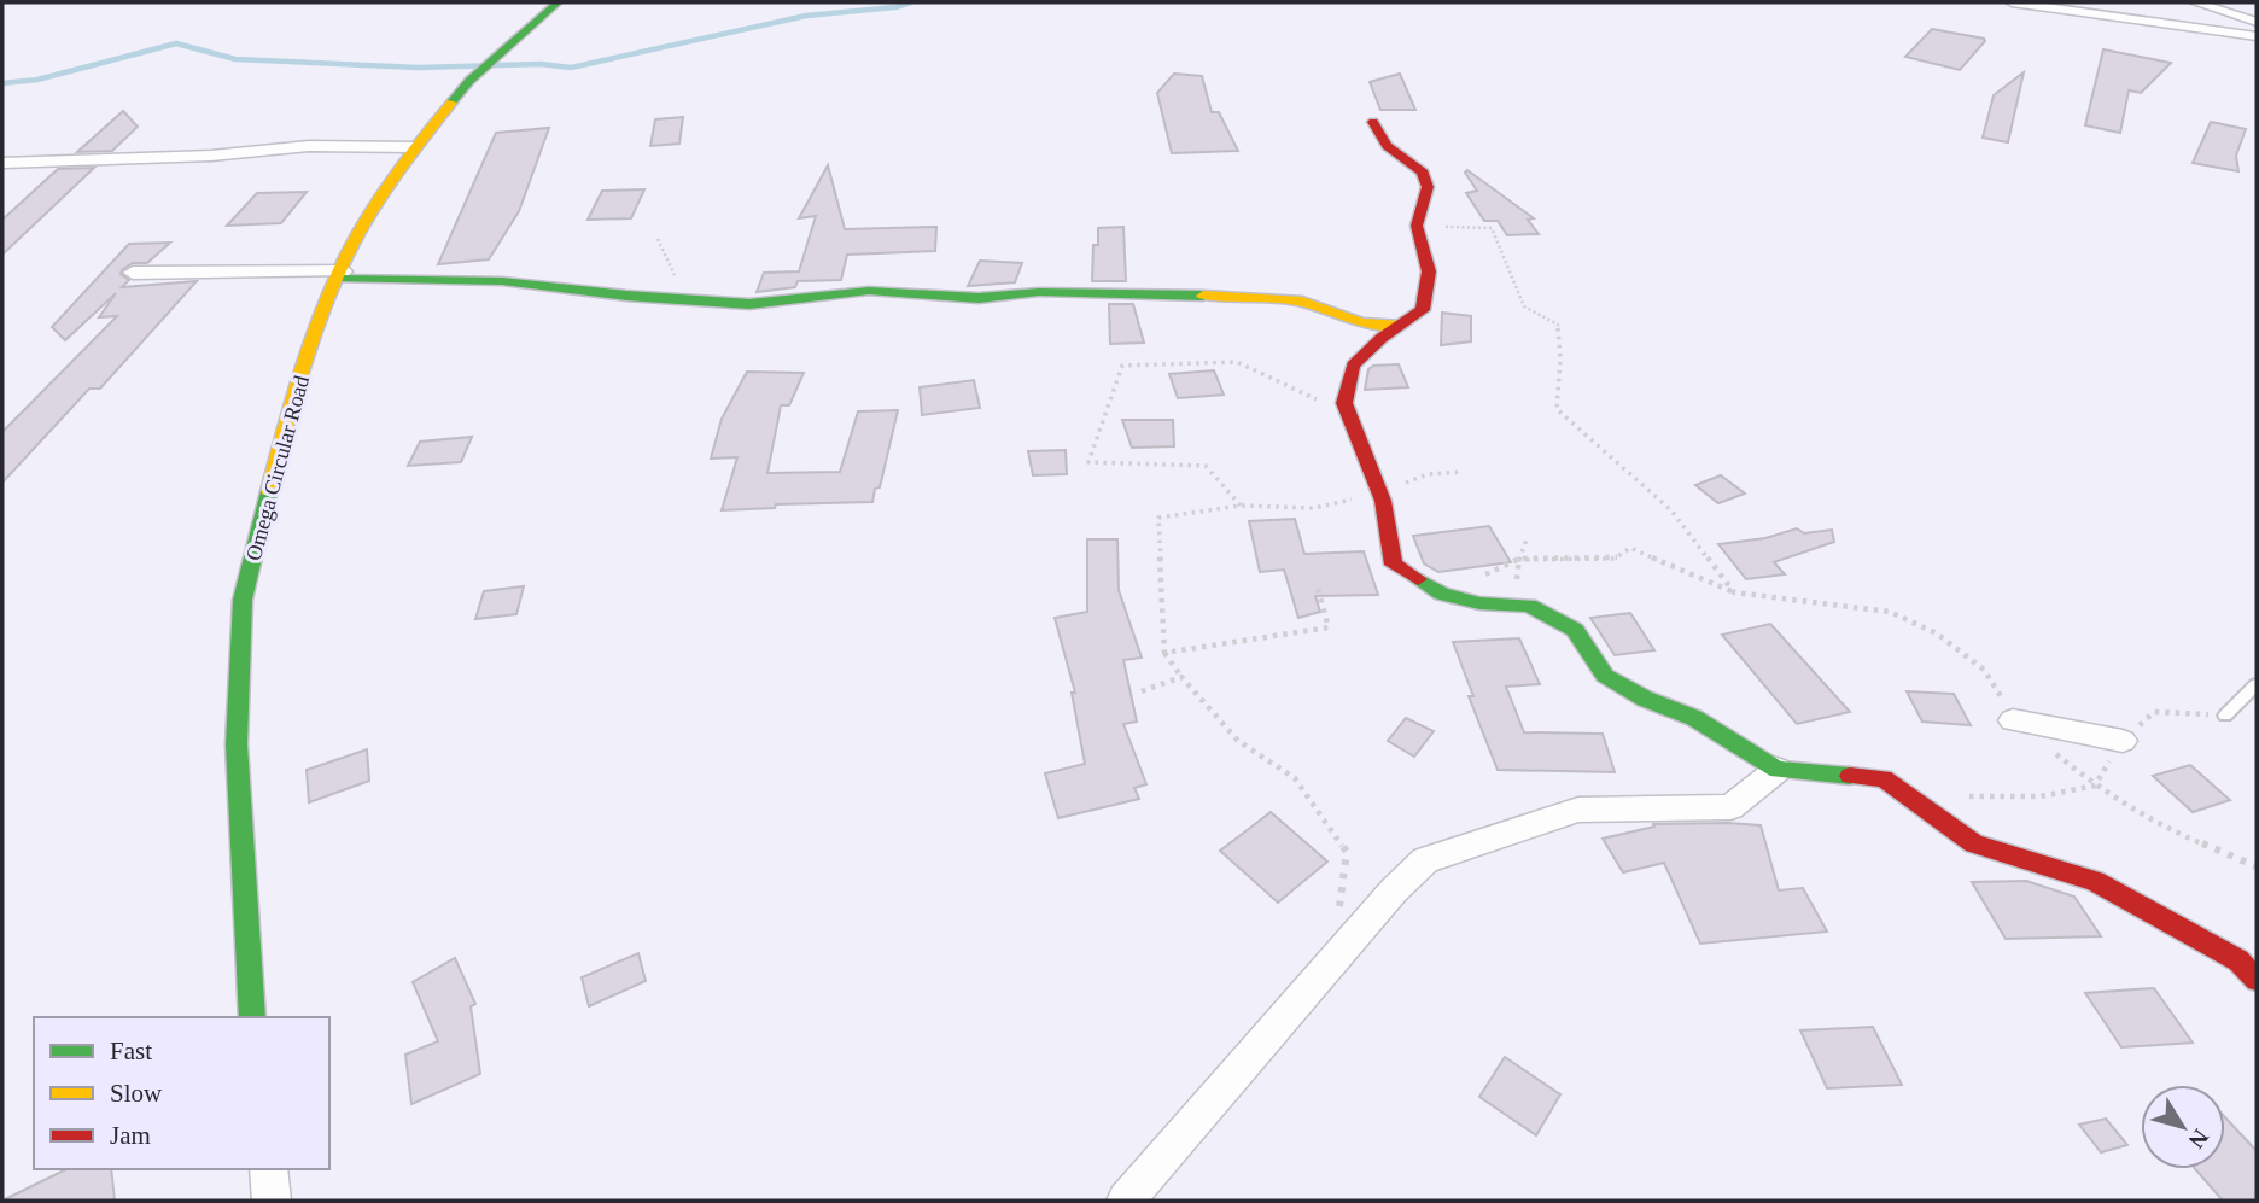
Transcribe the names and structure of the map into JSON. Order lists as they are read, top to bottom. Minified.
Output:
{"streets":{"street":["Omega Circular Road"]},"legend":["Fast","Slow","Jam"],"north":"bottom right"}
